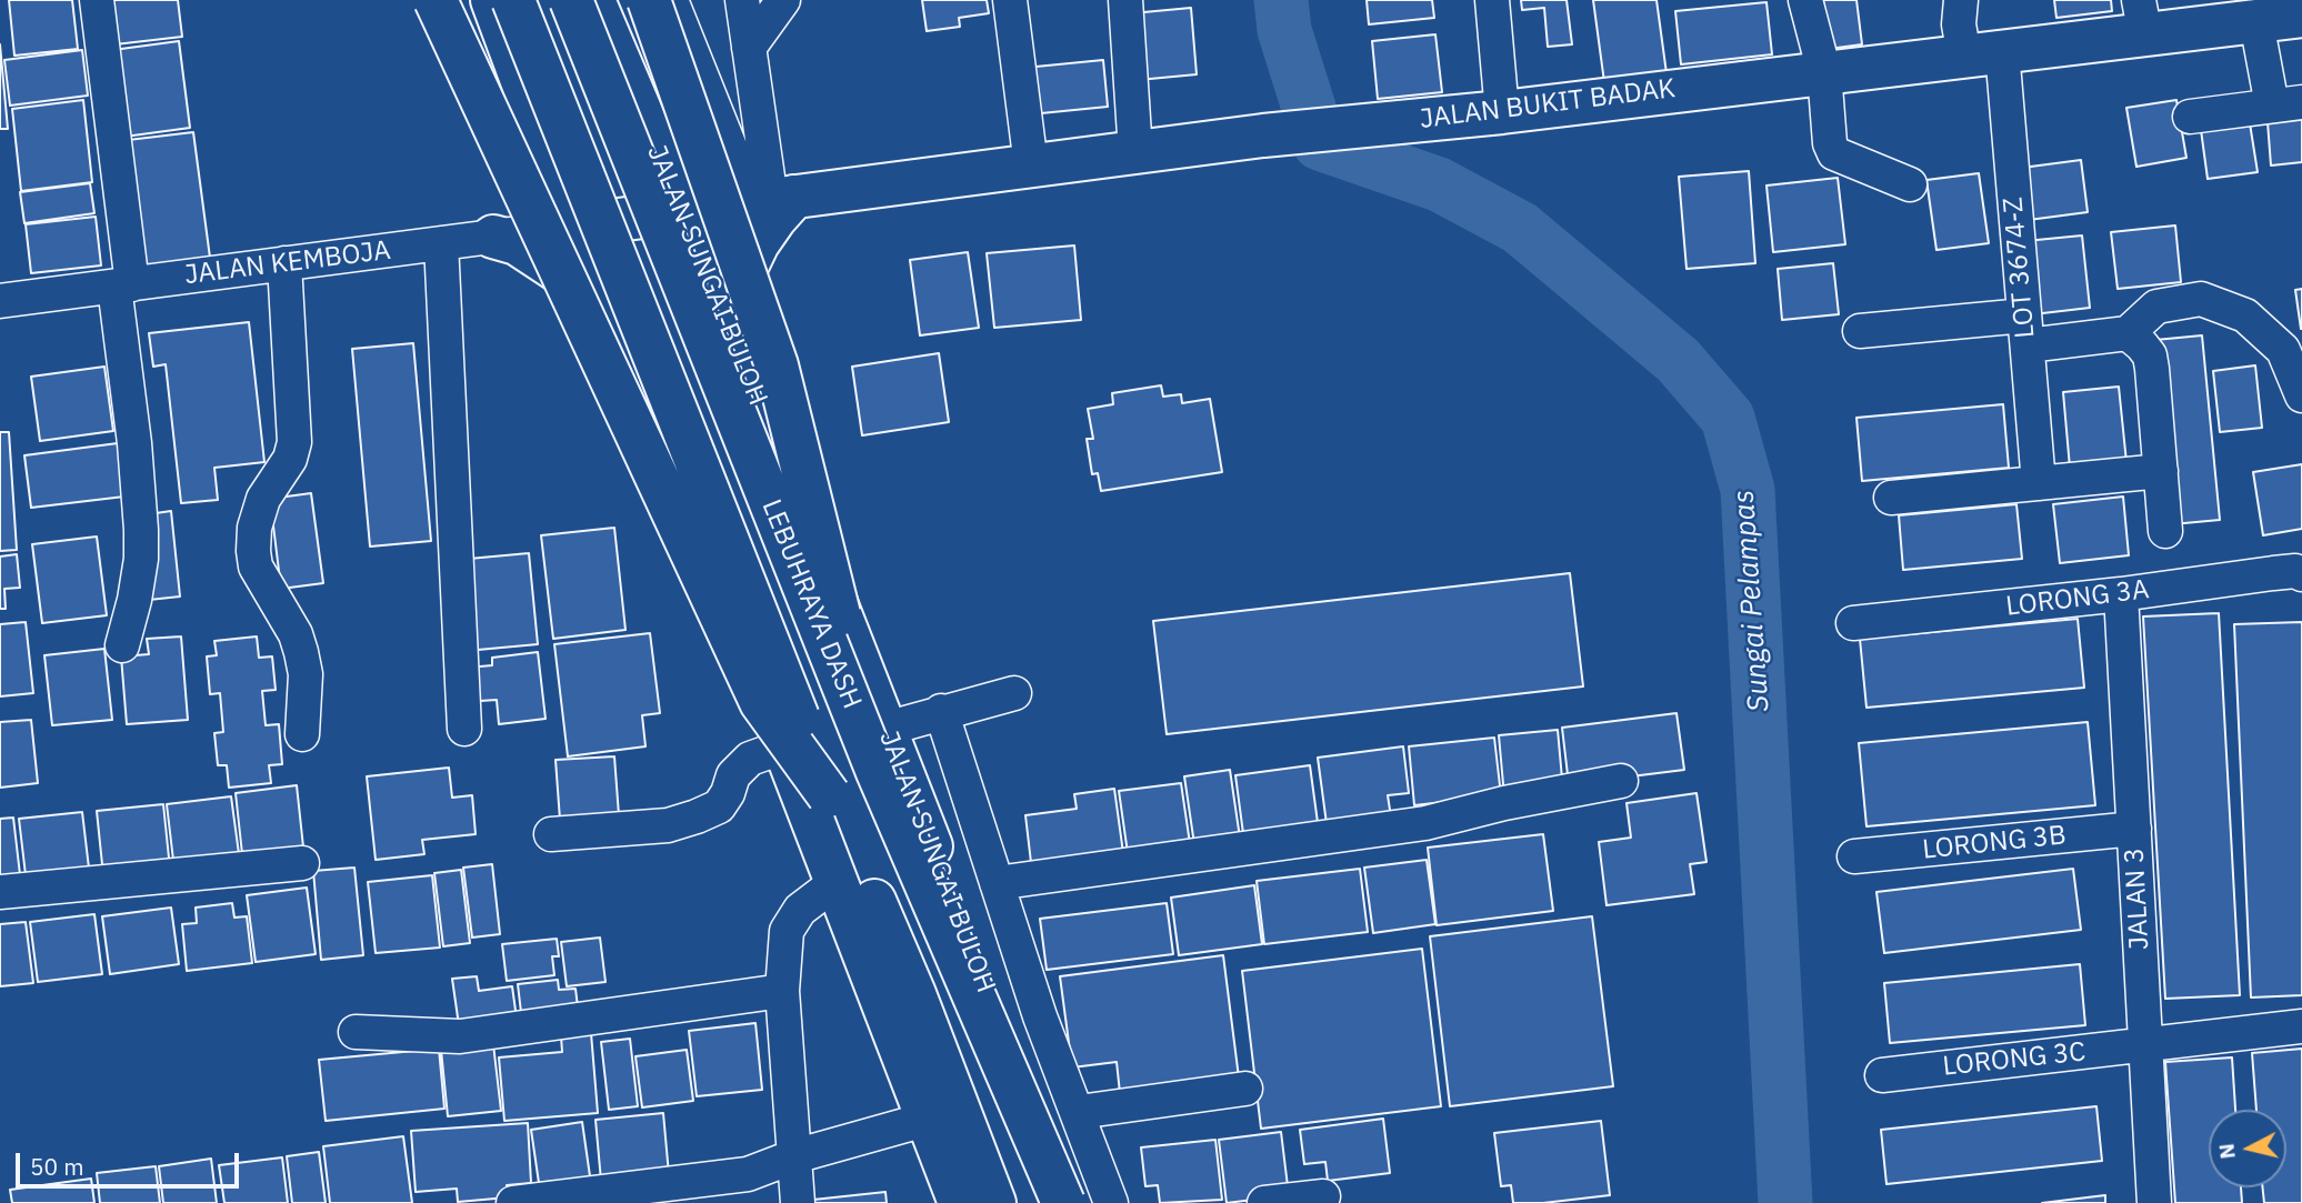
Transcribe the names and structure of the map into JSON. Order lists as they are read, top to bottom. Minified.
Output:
{"streets":{"main road":["JALAN BUKIT BADAK","JALAN SUNGAI BULOH","LEBUHRAYA DASH"],"street":["JALAN KEMBOJA","LOT 3674-Z","LORONG 3A","LORONG 3B","JALAN 3","LORONG 3C"]},"crossings":[["JALAN BUKIT BADAK","JALAN KEMBOJA"],["JALAN BUKIT BADAK","LOT 3674-Z"],["JALAN BUKIT BADAK","JALAN SUNGAI BULOH"],["LORONG 3A","JALAN 3"],["LORONG 3B","JALAN 3"],["JALAN 3","LORONG 3C"]],"water":["Sungai Pelampas"],"scale_bar":"50 m","north":"left"}
